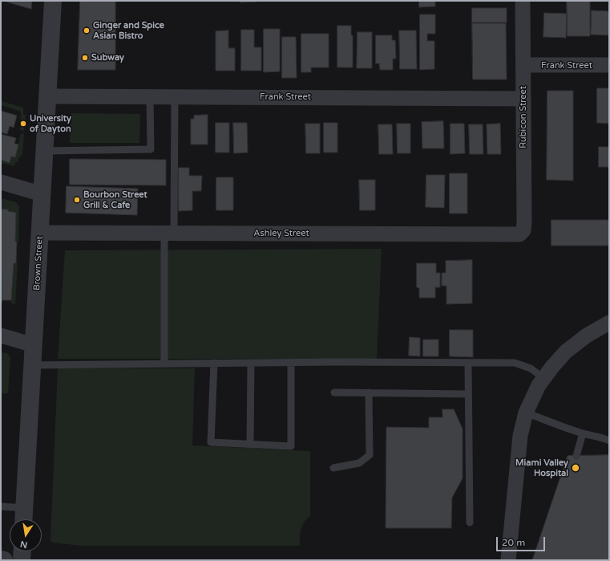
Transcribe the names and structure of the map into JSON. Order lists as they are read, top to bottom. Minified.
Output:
{"streets":{"street":["Frank Street","Rubicon Street","Ashley Street","Brown Street"]},"crossings":[["Frank Street","Rubicon Street"],["Frank Street","Brown Street"],["Rubicon Street","Ashley Street"],["Ashley Street","Brown Street"]],"places":["Ginger and Spice Asian Bistro","Subway","University of Dayton","Bourbon Street Grill & Cafe","Miami Valley Hospital"],"scale_bar":"20 m","north":"bottom"}
